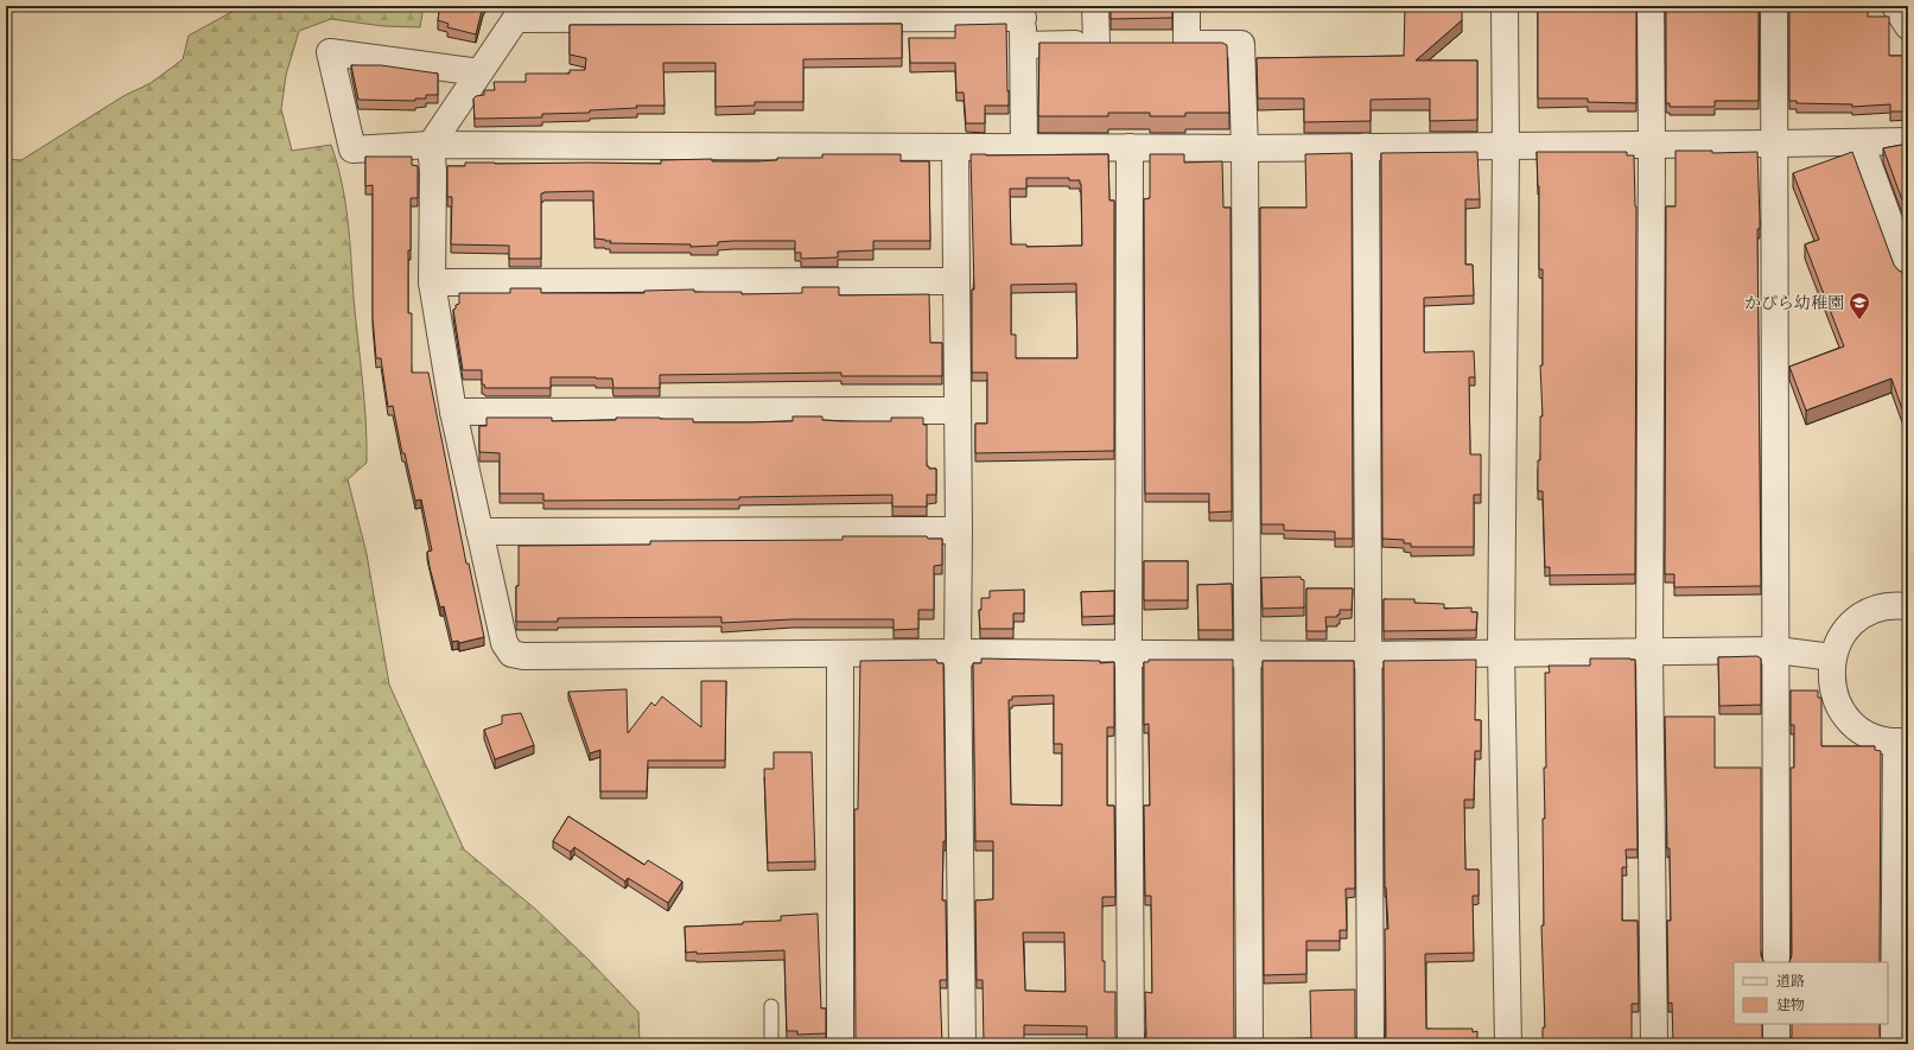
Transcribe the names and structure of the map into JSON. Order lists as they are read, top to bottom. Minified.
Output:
{"places":{"school or university":["かぴら幼稚園"]},"legend":["道路","建物"]}
